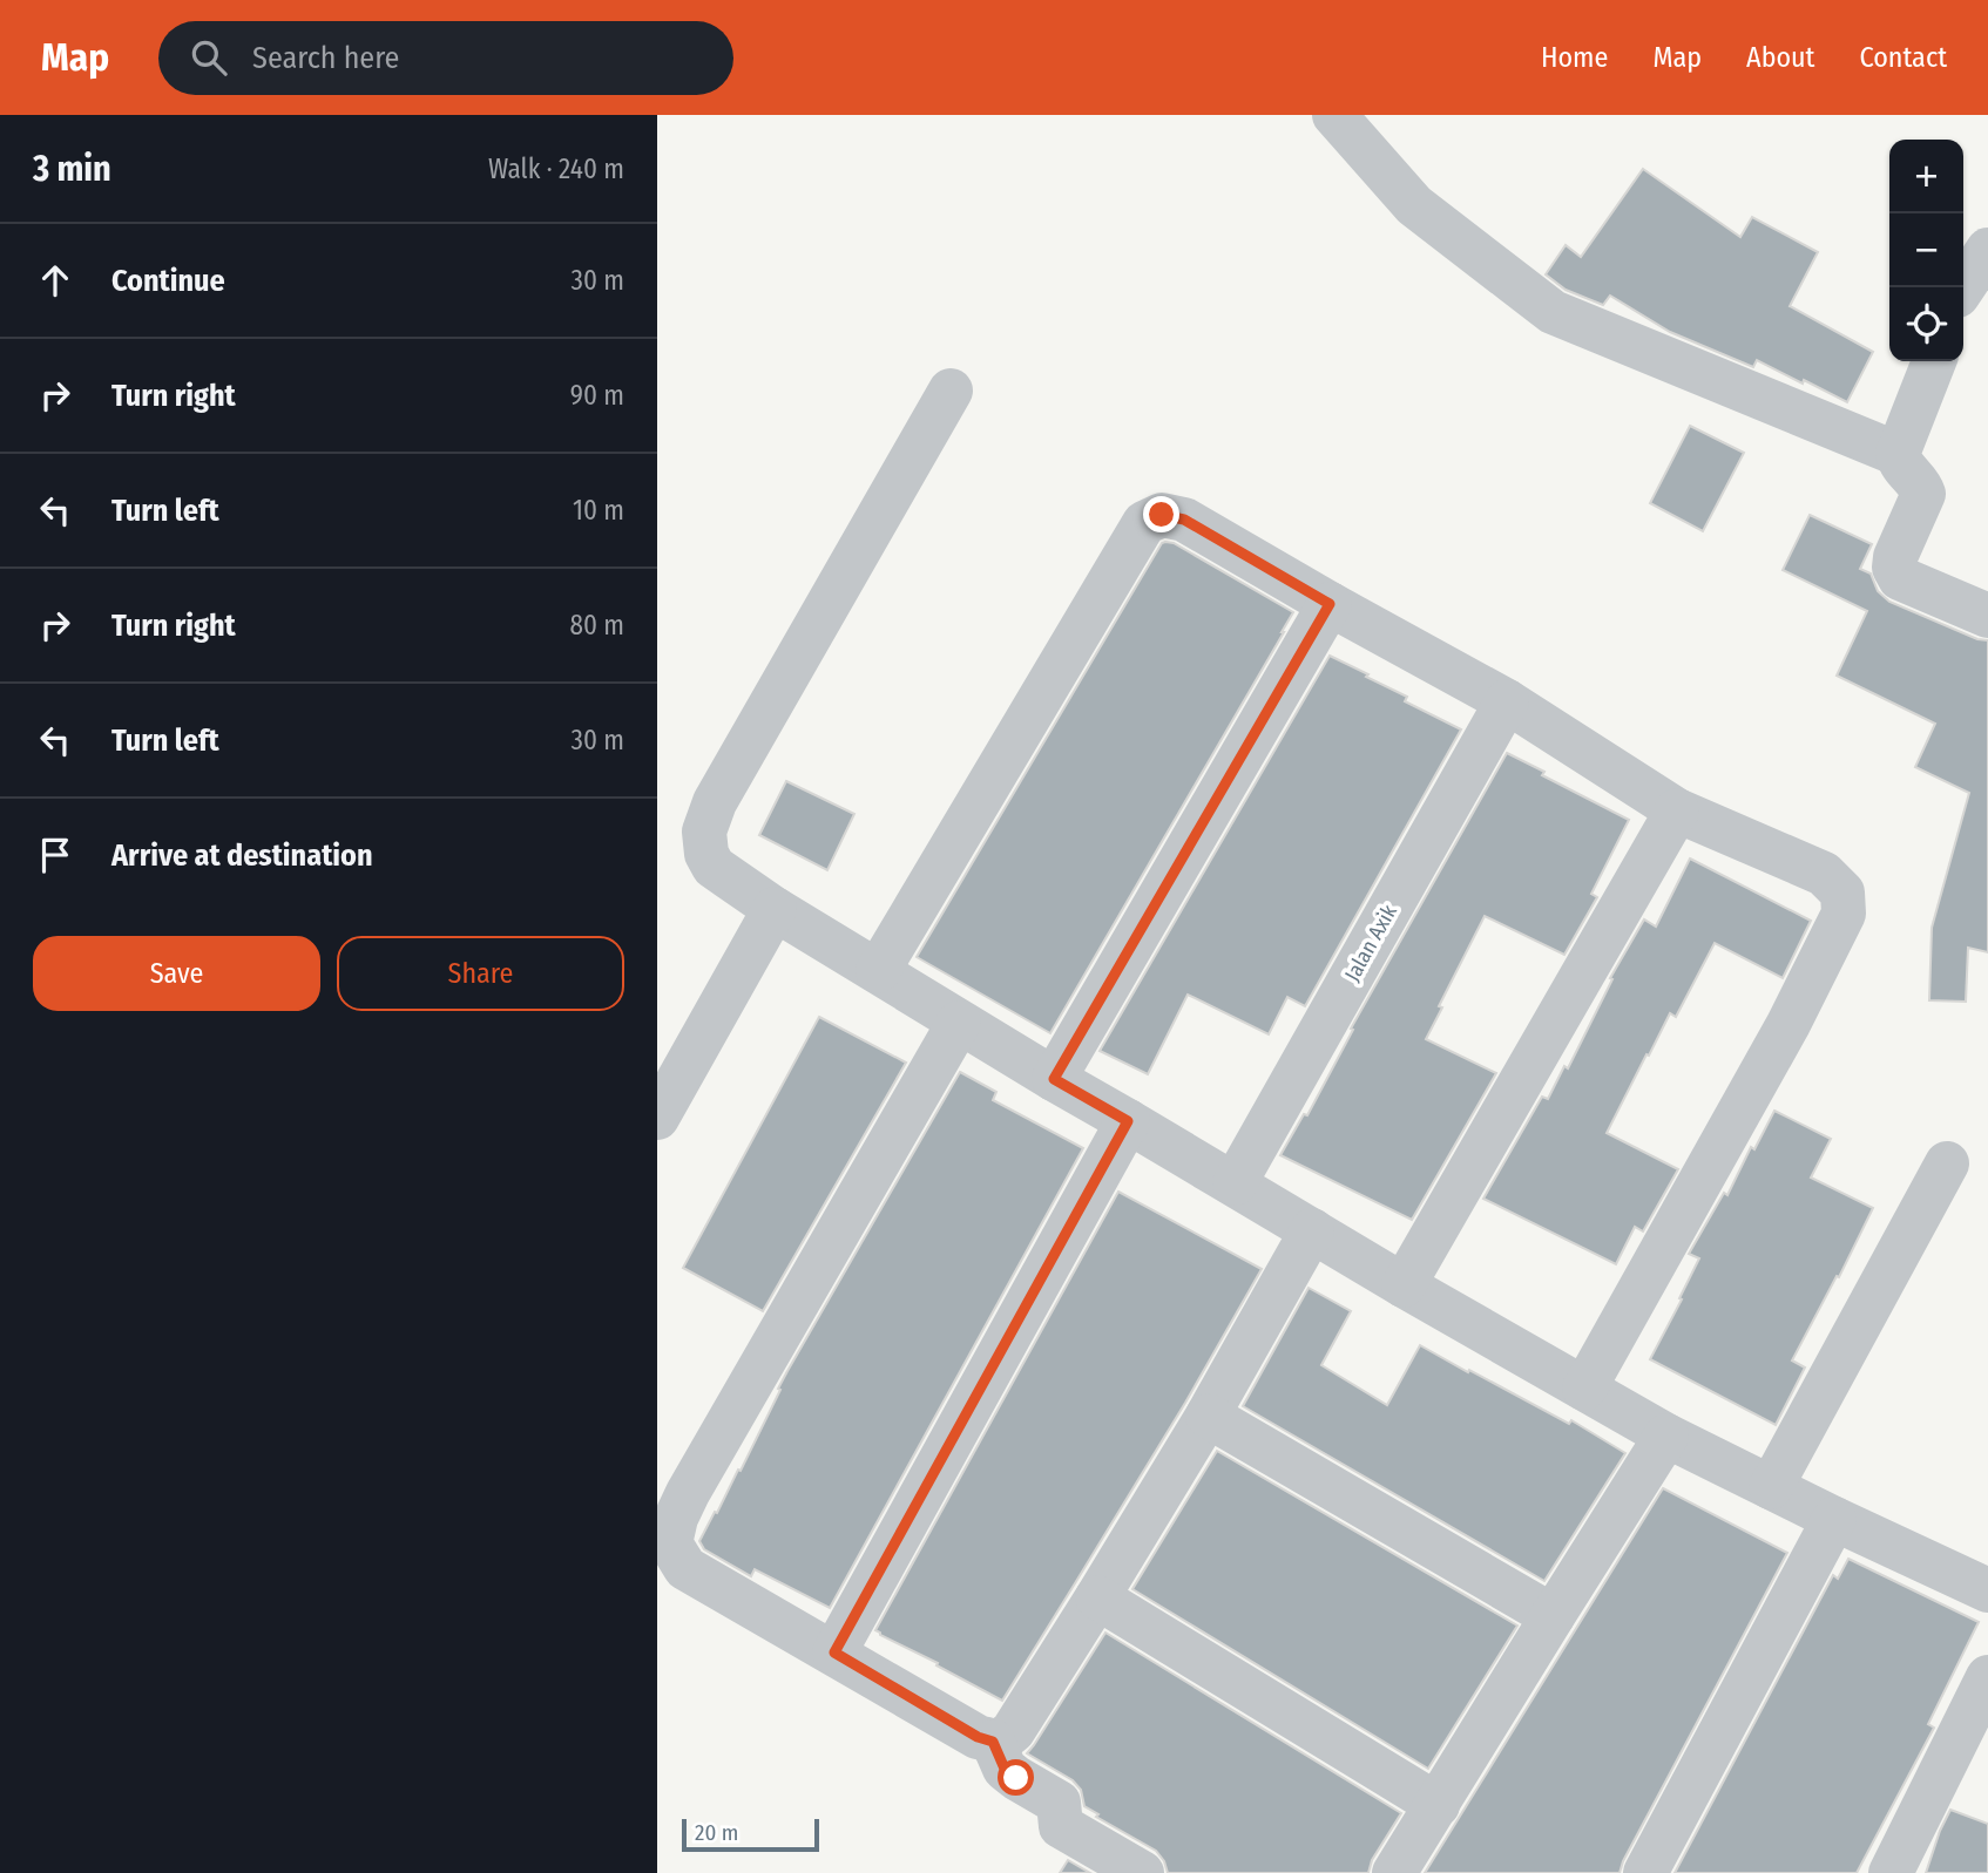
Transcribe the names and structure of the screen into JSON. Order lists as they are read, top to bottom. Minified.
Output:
{"streets":{"street":["Jalan Axik"]},"scale_bar":"20 m","page":{"header":"Map","search":"Search here","nav":["Home","Map","About","Contact"],"heading":["3 min","Walk · 240 m"],"map_buttons":["+","−"],"list":[["Continue","30 m"],["Turn right","90 m"],["Turn left","10 m"],["Turn right","80 m"],["Turn left","30 m"],"Arrive at destination"],"buttons":["Save","Share"],"scale":"20 m"}}
